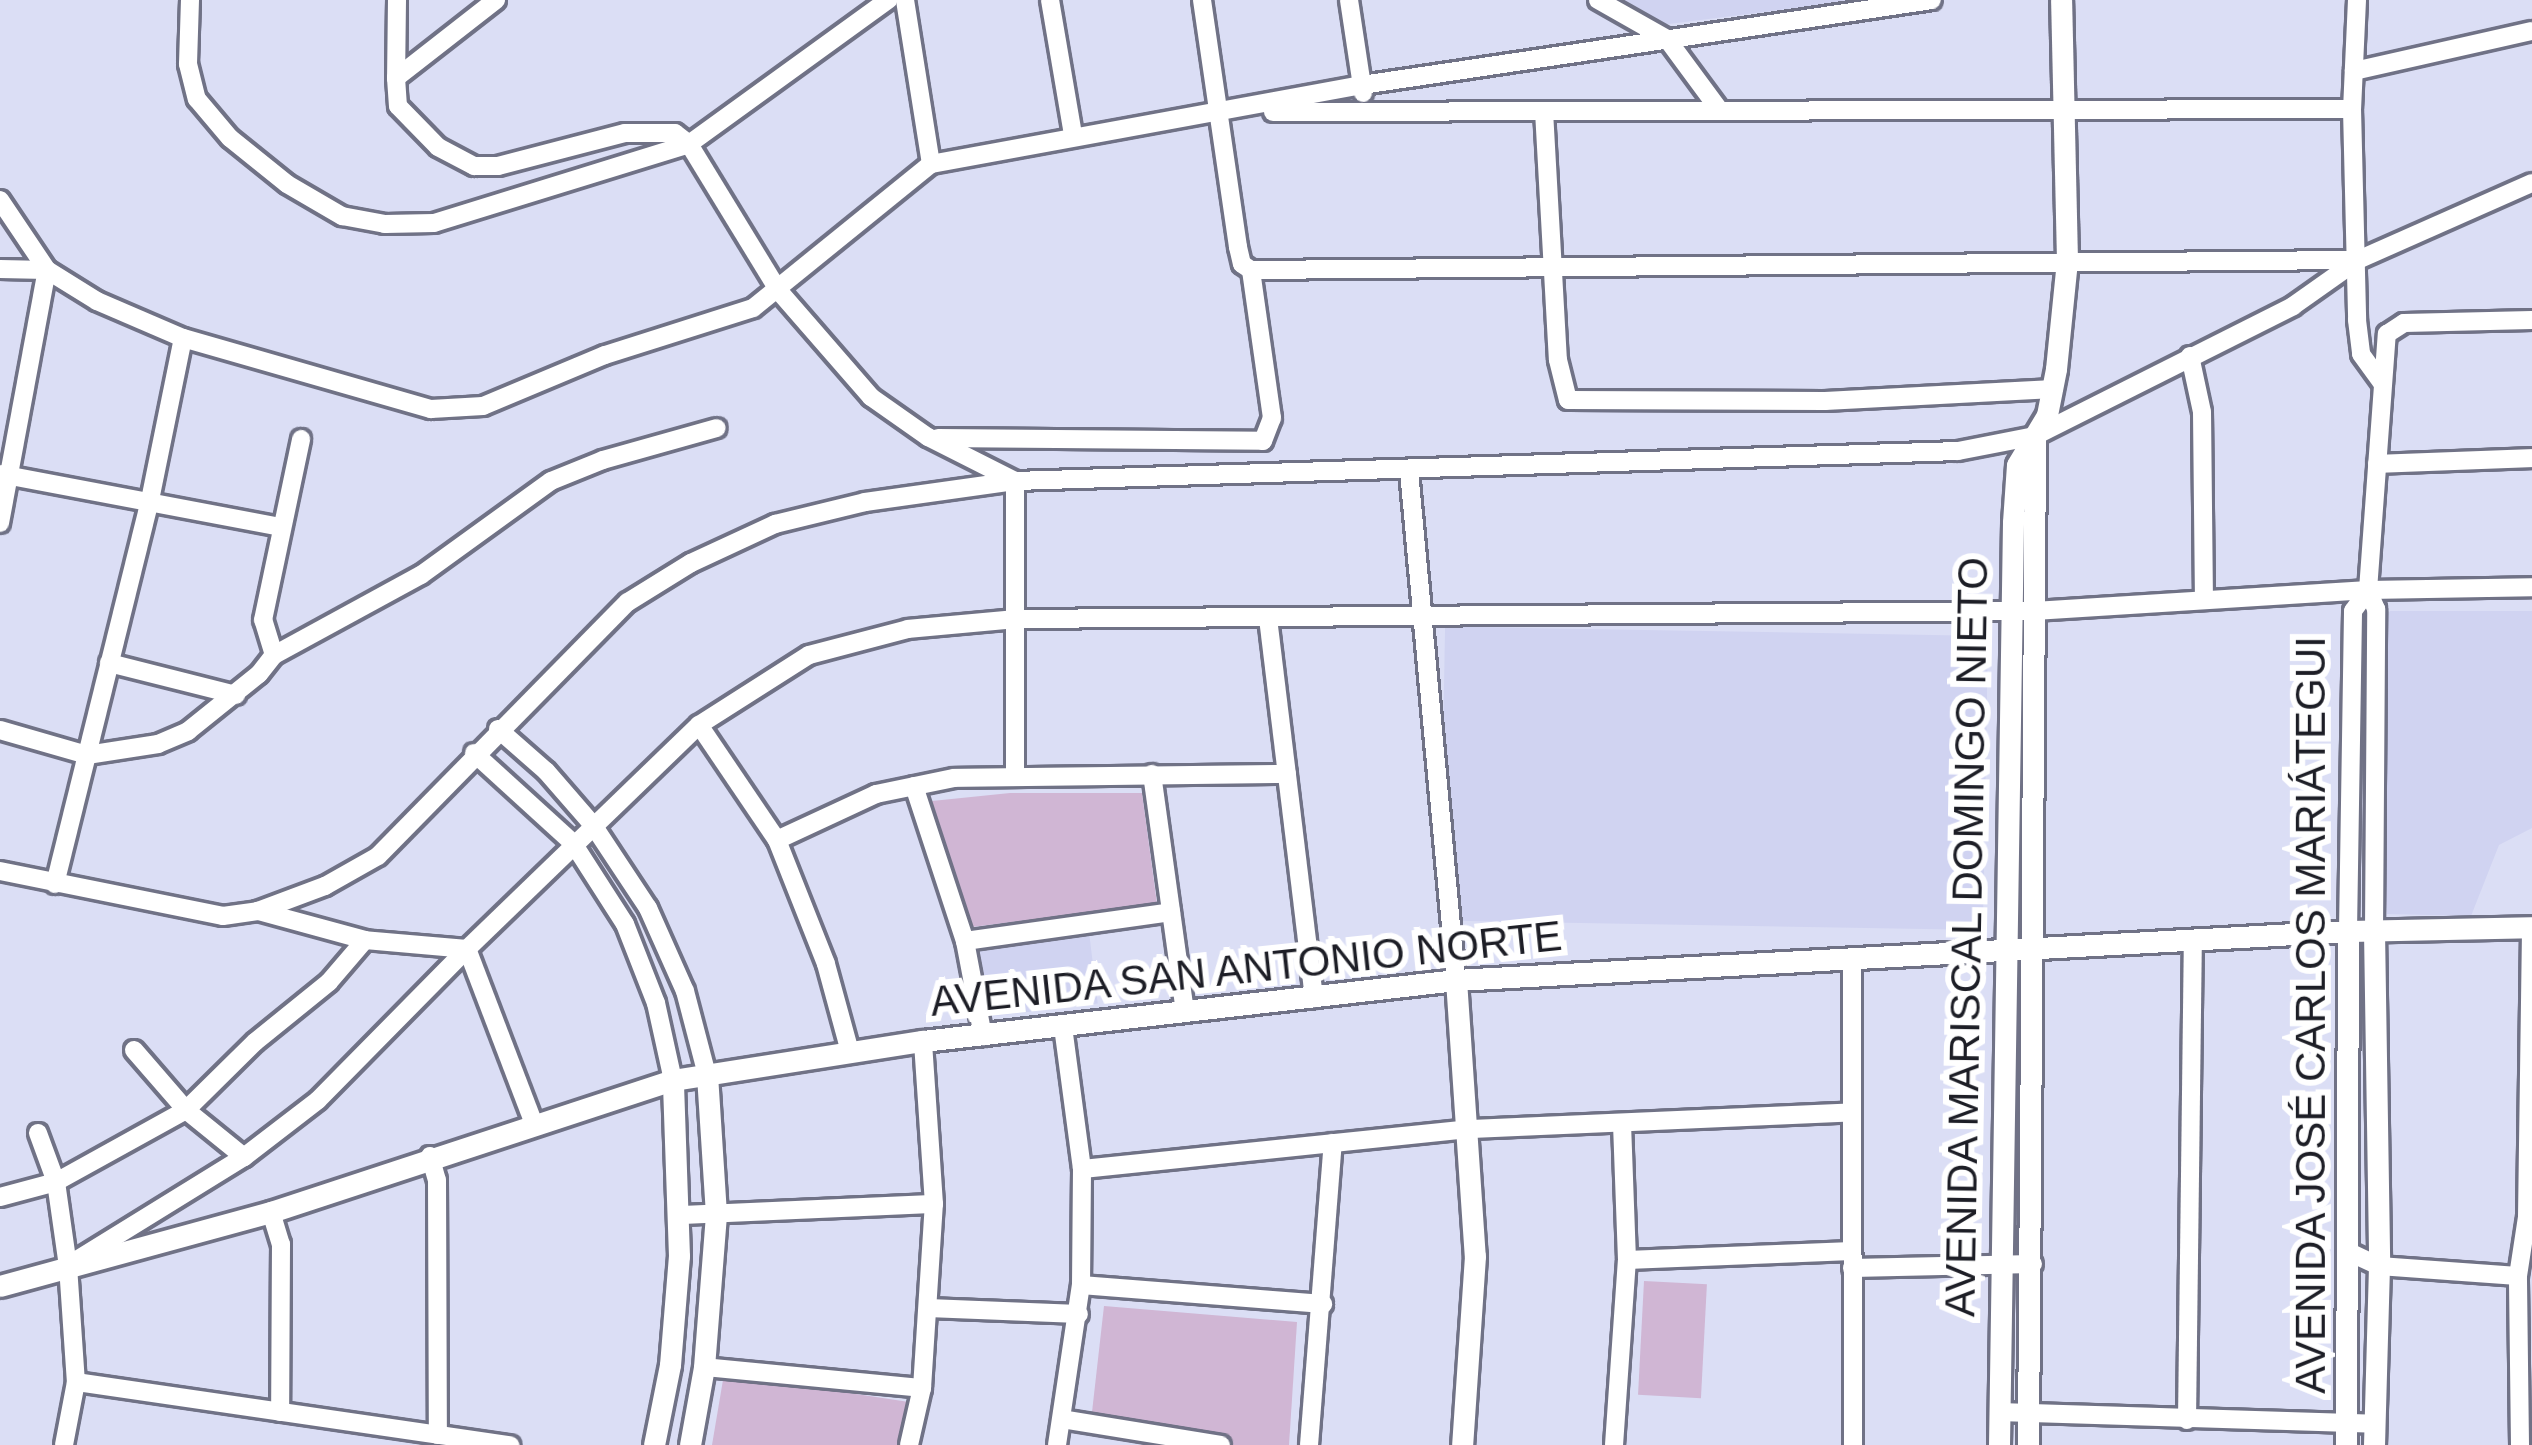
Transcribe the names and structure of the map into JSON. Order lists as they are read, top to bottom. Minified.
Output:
{"streets":{"street":["AVENIDA MARISCAL DOMINGO NIETO","AVENIDA SAN ANTONIO NORTE","AVENIDA JOSÉ CARLOS MARIÁTEGUI"]},"crossings":[["AVENIDA MARISCAL DOMINGO NIETO","AVENIDA SAN ANTONIO NORTE"],["AVENIDA SAN ANTONIO NORTE","AVENIDA JOSÉ CARLOS MARIÁTEGUI"]]}
